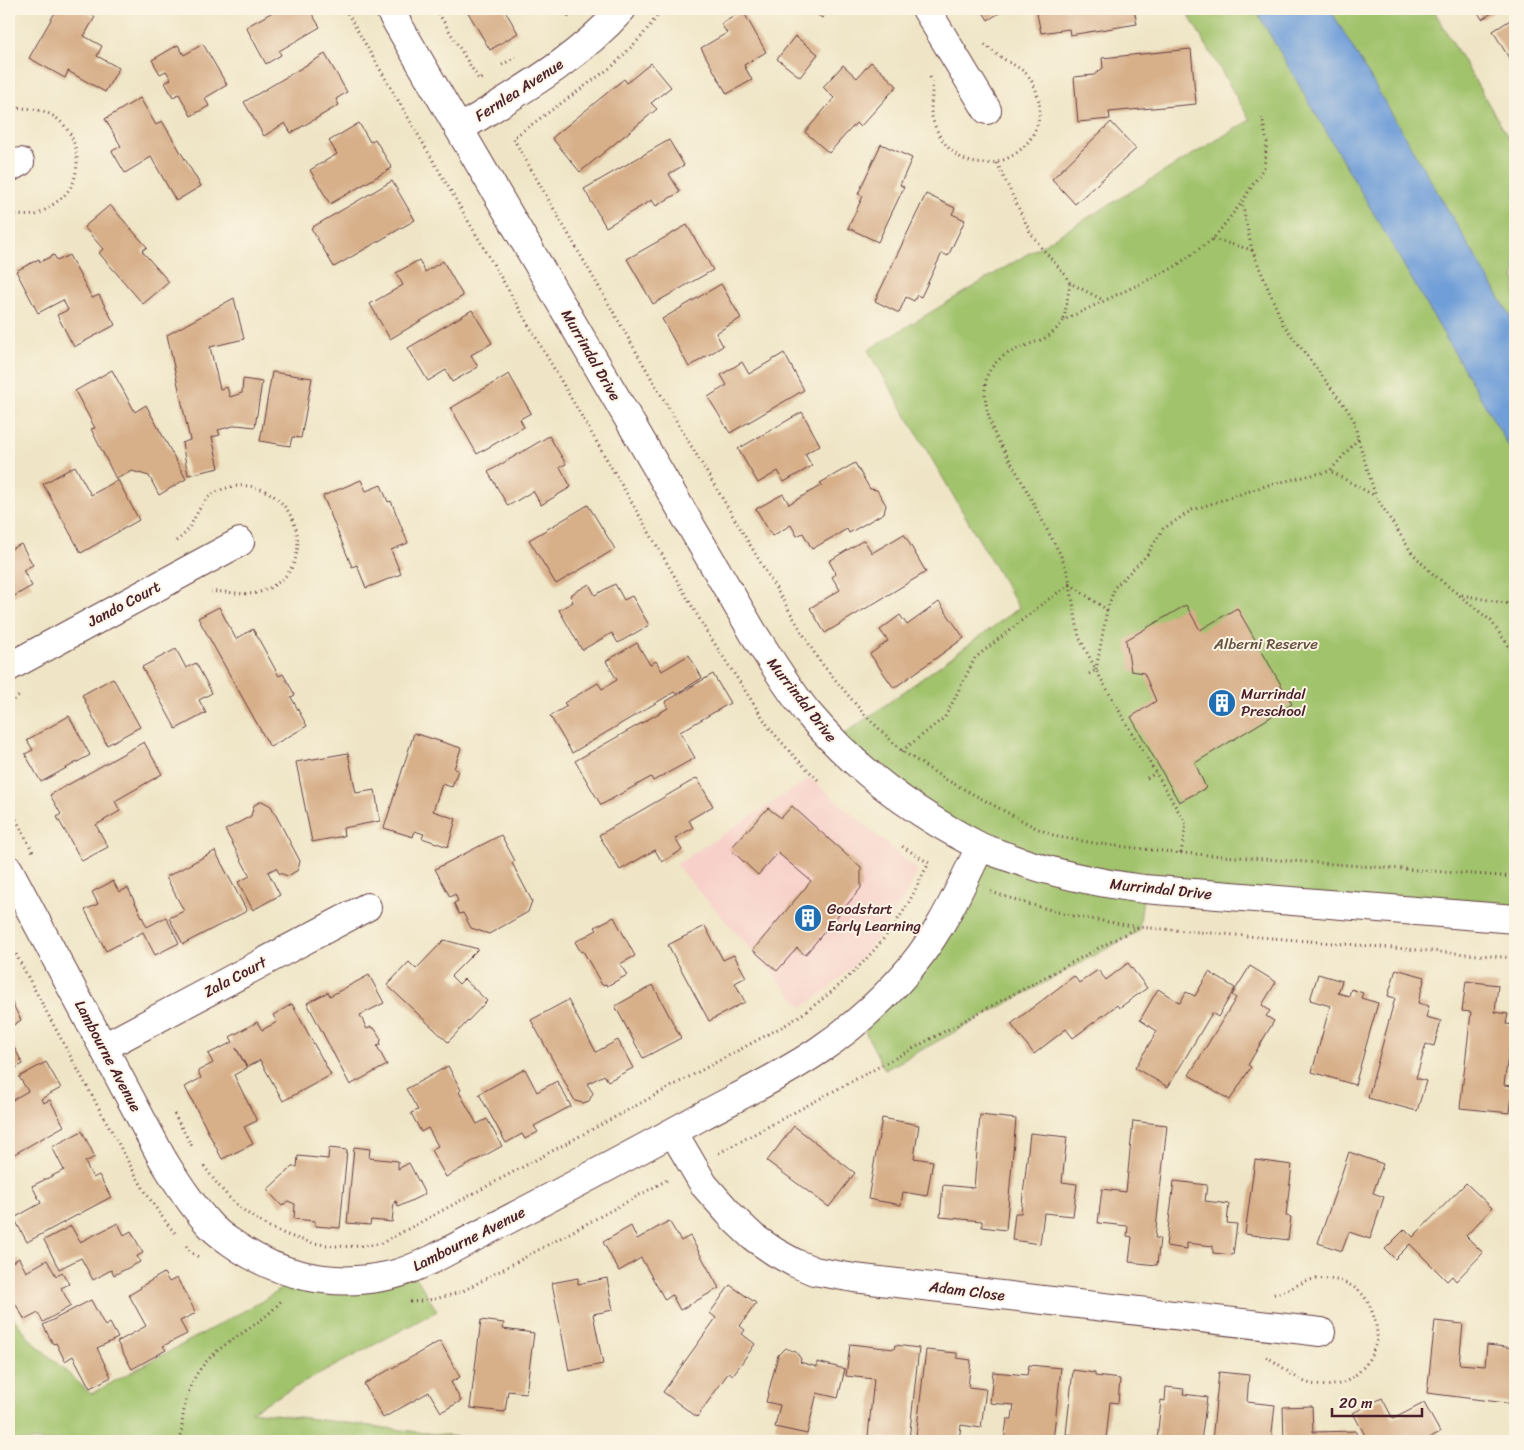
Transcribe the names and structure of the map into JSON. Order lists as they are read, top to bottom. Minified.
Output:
{"streets":{"street":["Fernlea Avenue","Murrindal Drive","Jando Court","Zala Court","Lambourne Avenue","Adam Close"]},"crossings":[["Fernlea Avenue","Murrindal Drive"],["Murrindal Drive","Lambourne Avenue"],["Zala Court","Lambourne Avenue"],["Lambourne Avenue","Adam Close"]],"parks":["Alberni Reserve"],"places":{"building":["Murrindal Preschool","Goodstart Early Learning"]},"scale_bar":"20 m"}
